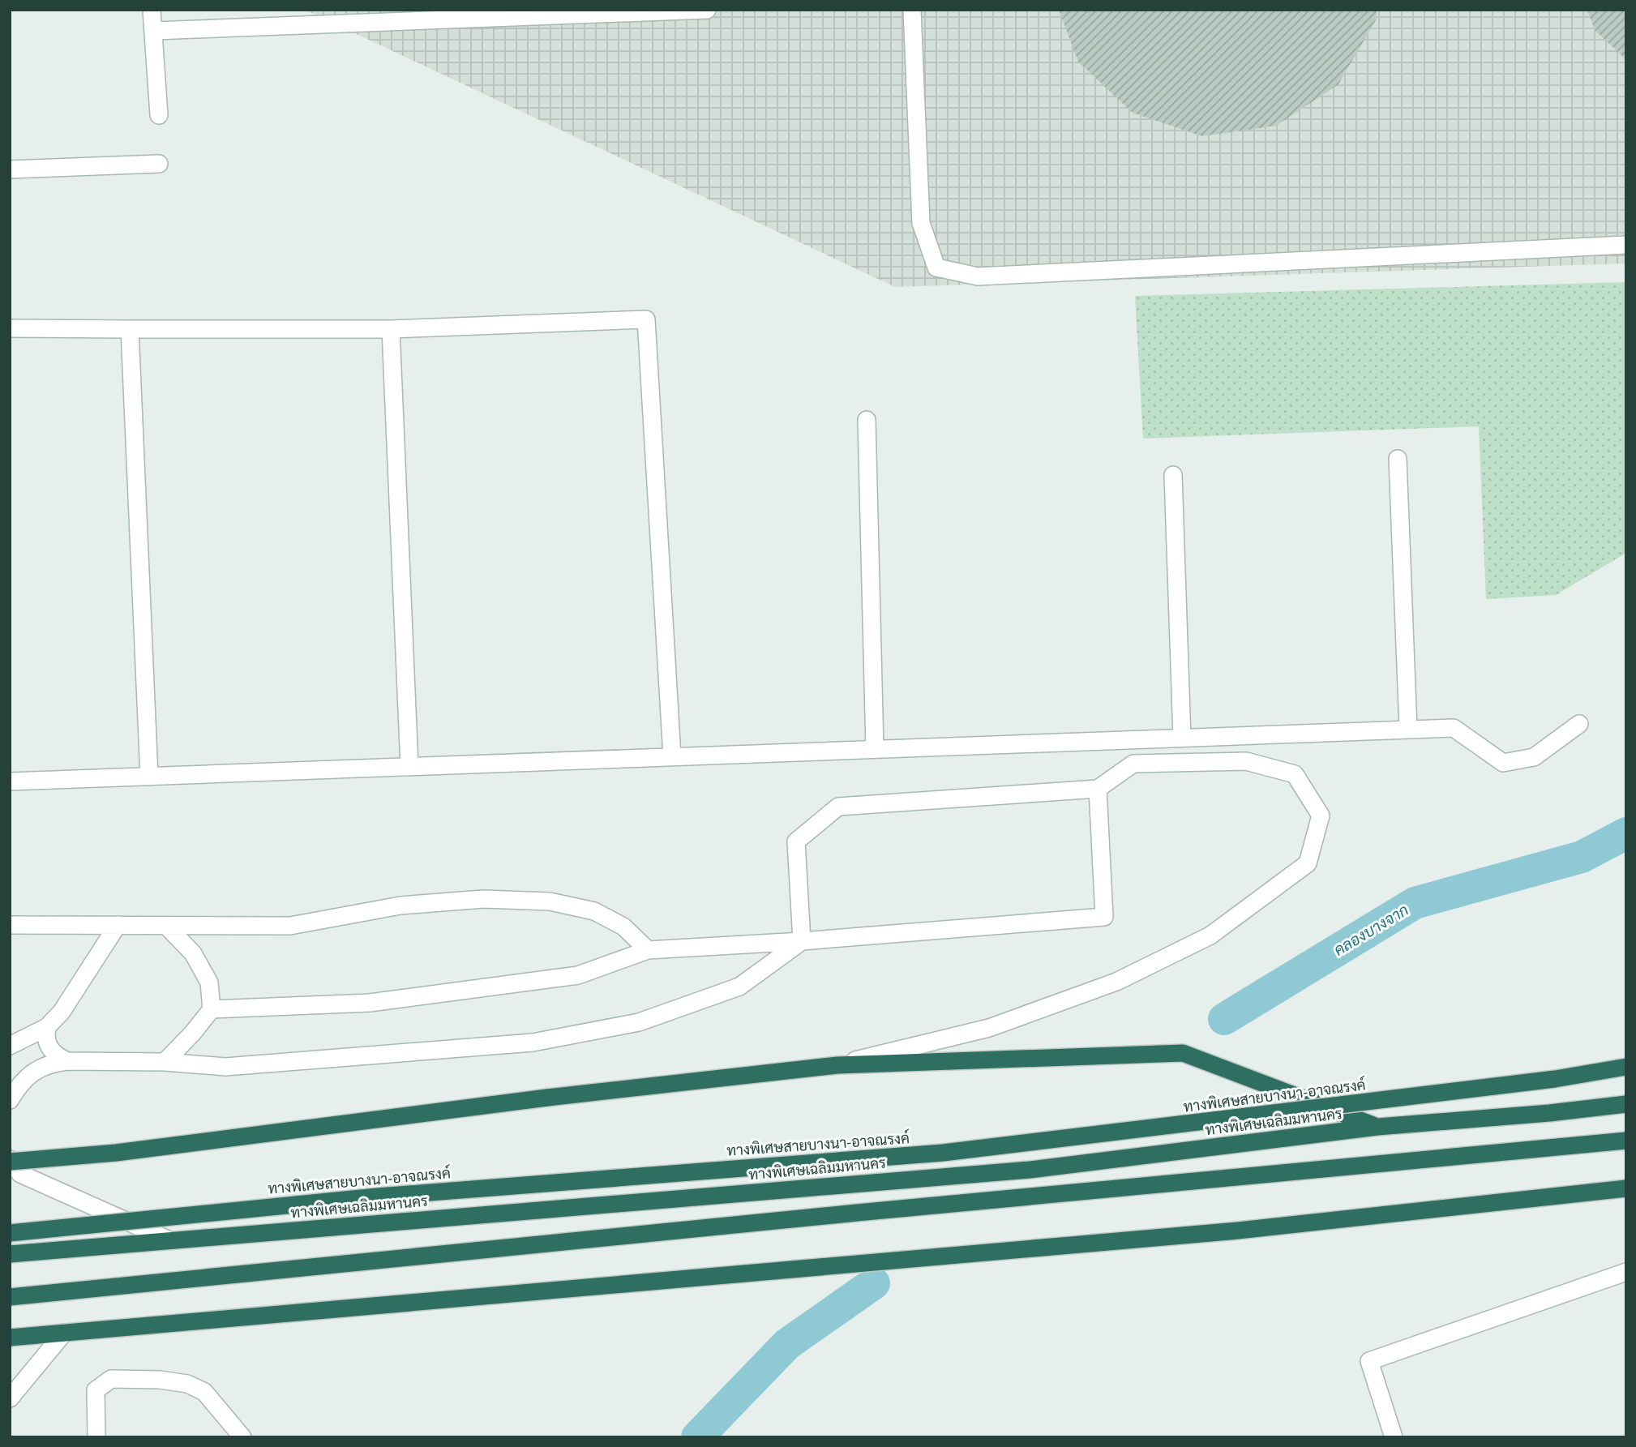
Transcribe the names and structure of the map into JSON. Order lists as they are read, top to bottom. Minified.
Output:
{"streets":{"highway":["ทางพิเศษสายบางนา-อาจณรงค์","ทางพิเศษเฉลิมมหานคร"]},"water":["คลองบางจาก"]}
